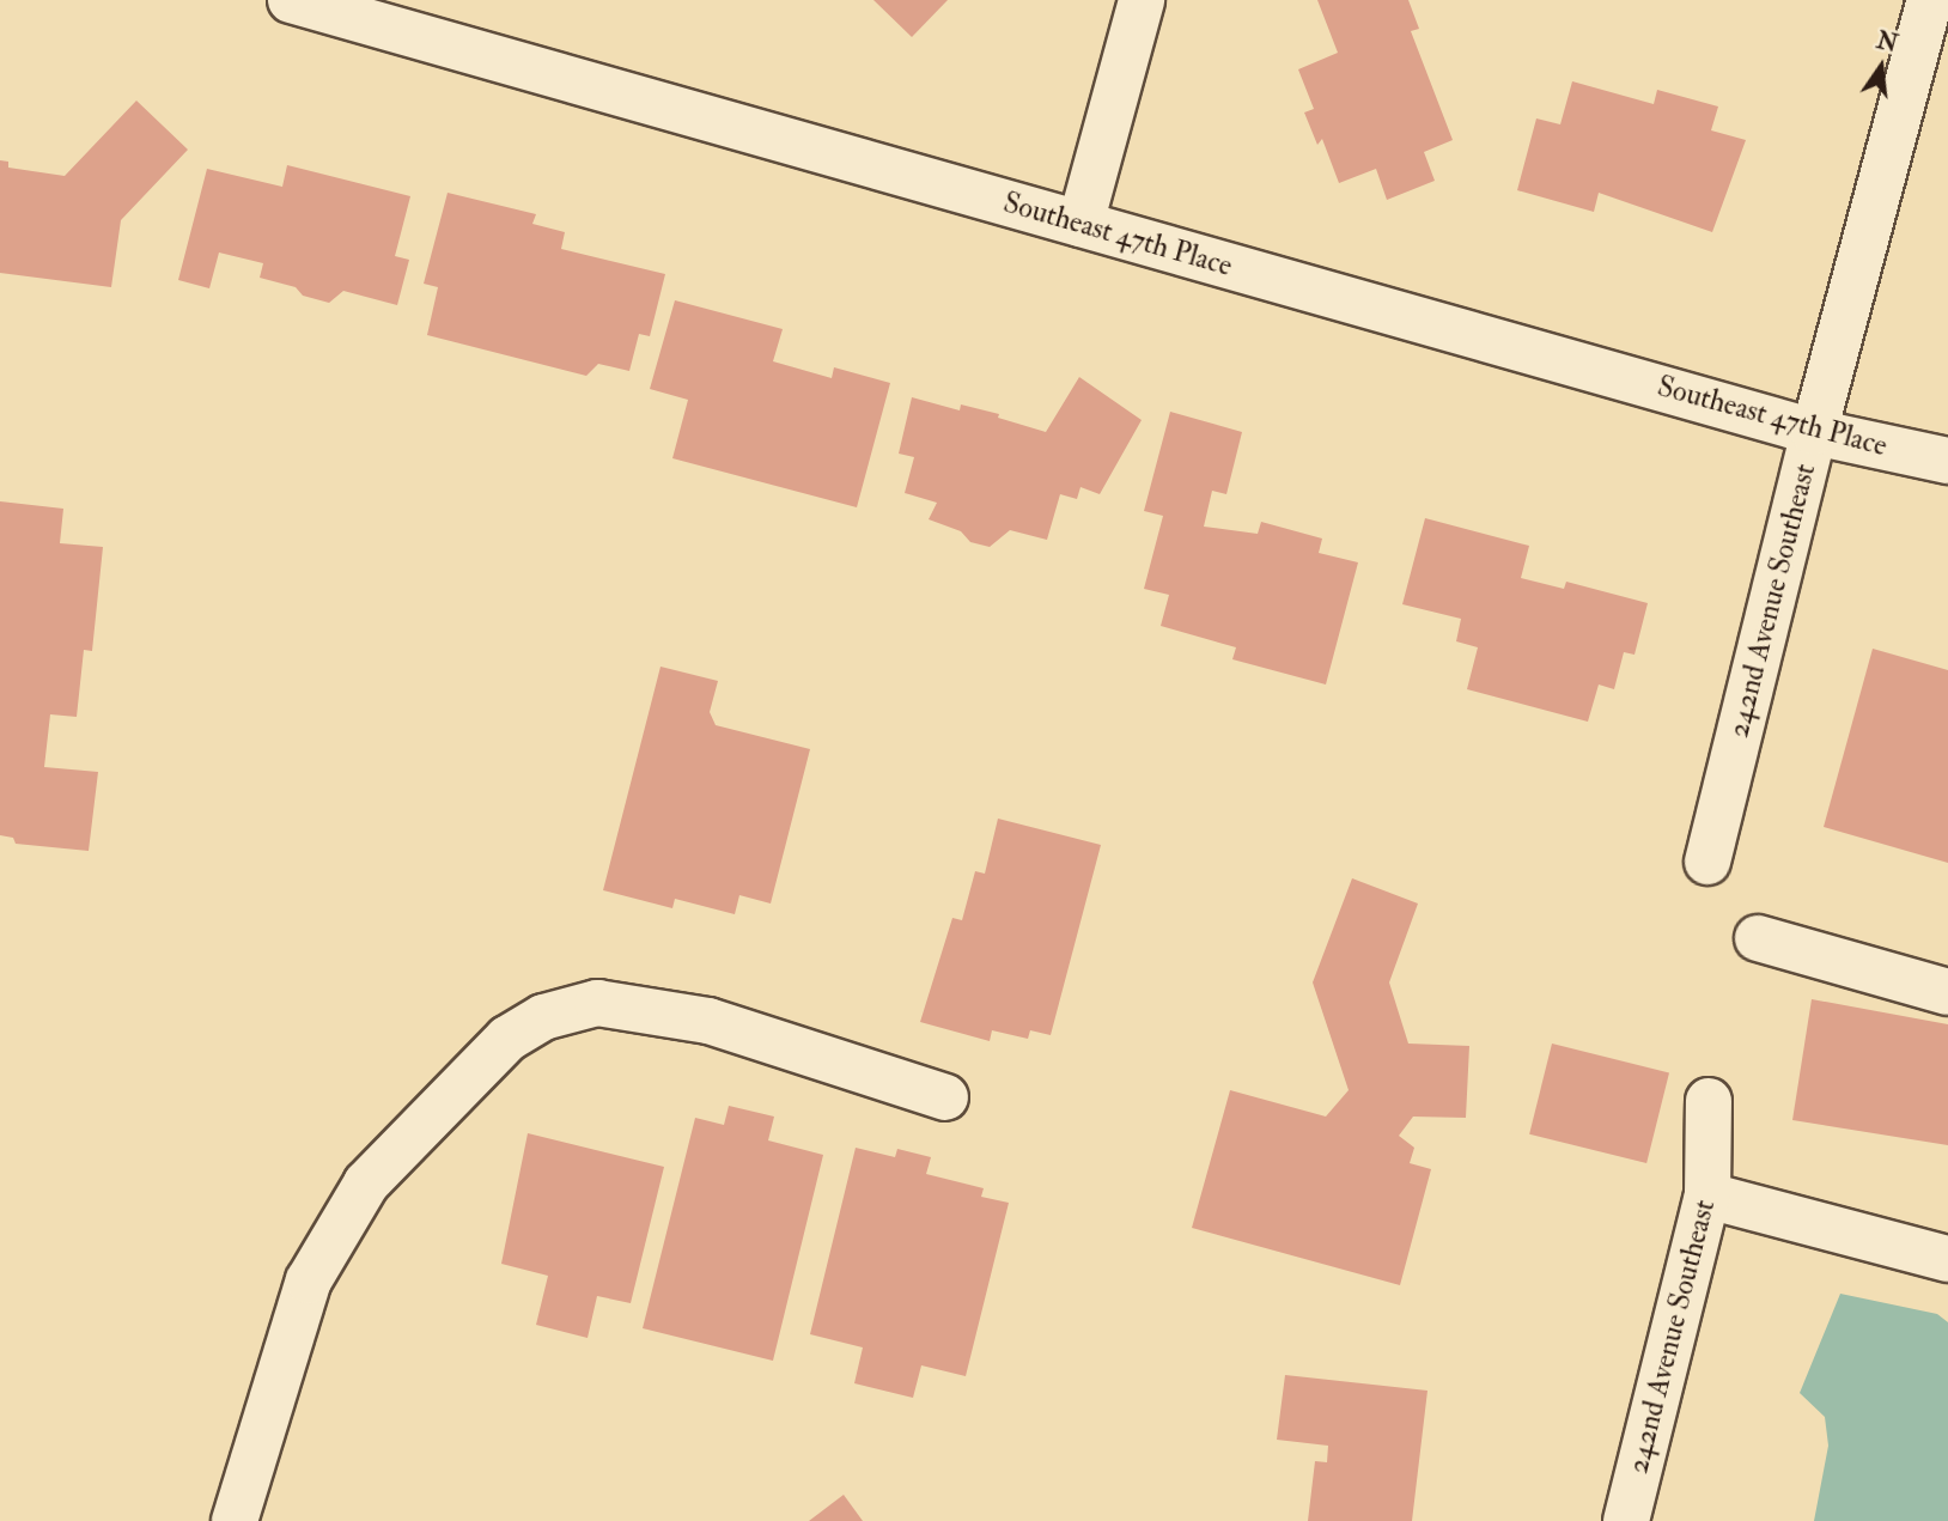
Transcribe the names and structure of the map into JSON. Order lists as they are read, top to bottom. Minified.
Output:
{"streets":{"street":["Southeast 47th Place","242nd Avenue Southeast"]},"crossings":[["Southeast 47th Place","242nd Avenue Southeast"]],"north":"top"}
